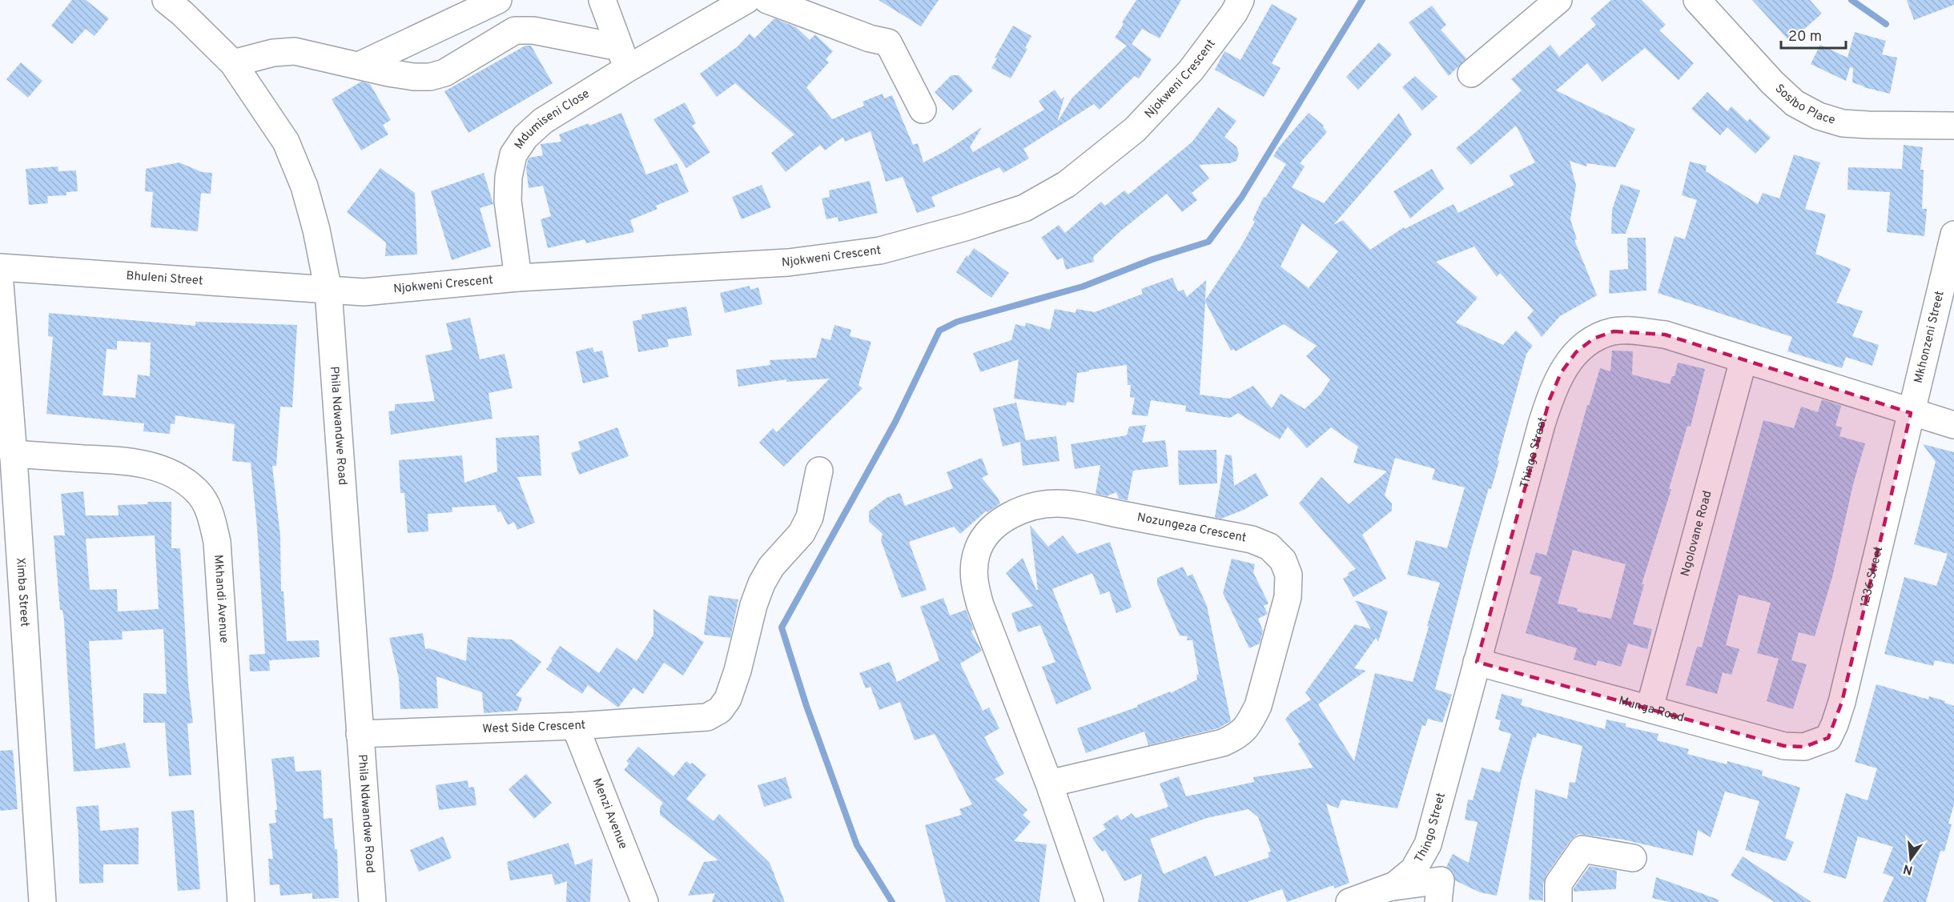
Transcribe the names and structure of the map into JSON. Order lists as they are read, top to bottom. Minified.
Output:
{"streets":{"street":["Njokweni Crescent","Sosibo Place","Mdumiseni Close","Bhuleni Street","Mkhonzeni Street","Phila Ndwandwe Road","Thingo Street","Nozungeza Crescent","Ngolovane Road","1236 Street","Ximba Street","Mkhandi Avenue","Munga Road","West Side Crescent","Menzi Avenue"]},"crossings":[["Njokweni Crescent","Mdumiseni Close"],["Njokweni Crescent","Bhuleni Street"],["Njokweni Crescent","Phila Ndwandwe Road"],["Bhuleni Street","Phila Ndwandwe Road"],["Mkhonzeni Street","Thingo Street"],["Mkhonzeni Street","1236 Street"],["Phila Ndwandwe Road","West Side Crescent"],["Thingo Street","Ngolovane Road"],["Thingo Street","1236 Street"],["Thingo Street","Munga Road"],["Ngolovane Road","Munga Road"],["1236 Street","Munga Road"],["Ximba Street","Mkhandi Avenue"],["West Side Crescent","Menzi Avenue"]],"scale_bar":"20 m","north":"bottom"}
